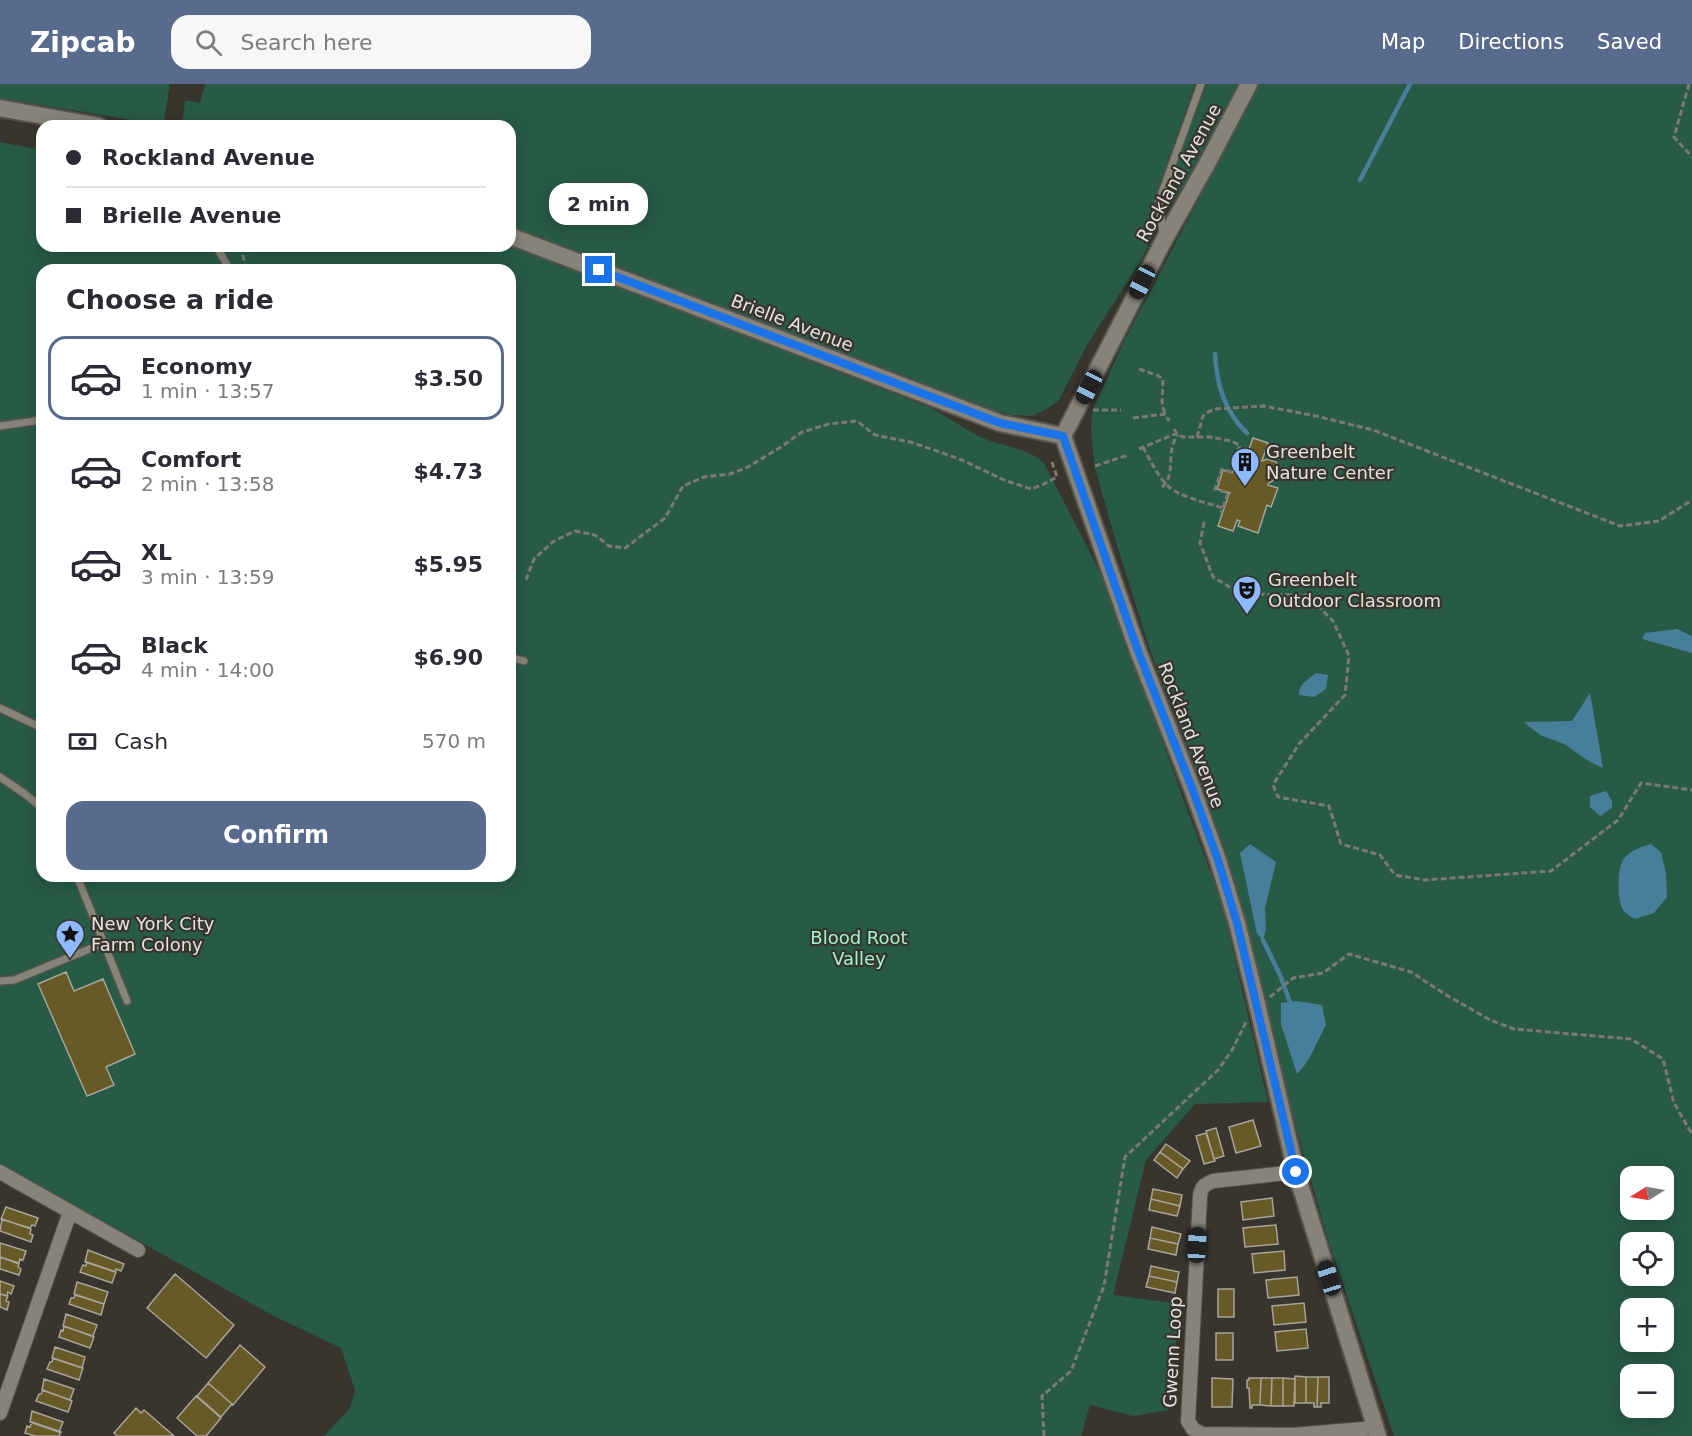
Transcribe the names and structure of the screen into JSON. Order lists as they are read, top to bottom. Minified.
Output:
{"streets":{"street":["Rockland Avenue","Brielle Avenue","Gwenn Loop"]},"crossings":[["Rockland Avenue","Brielle Avenue"],["Rockland Avenue","Gwenn Loop"]],"parks":["Blood Root Valley"],"places":{"building":["Greenbelt Nature Center"],"theatre":["Greenbelt Outdoor Classroom"],"place":["New York City Farm Colony"]},"north":"left","page":{"header":"Zipcab","search":"Search here","nav":["Map","Directions","Saved"],"banner":["Rockland Avenue","Brielle Avenue"],"bubble":"2 min","heading":"Choose a ride","list":[{"name":"Economy","note":"1 min · 13:57","value":"$3.50"},{"name":"Comfort","note":"2 min · 13:58","value":"$4.73"},{"name":"XL","note":"3 min · 13:59","value":"$5.95"},{"name":"Black","note":"4 min · 14:00","value":"$6.90"}],"pay":["Cash","570 m"],"buttons":"Confirm","map_buttons":["+","−"]}}
